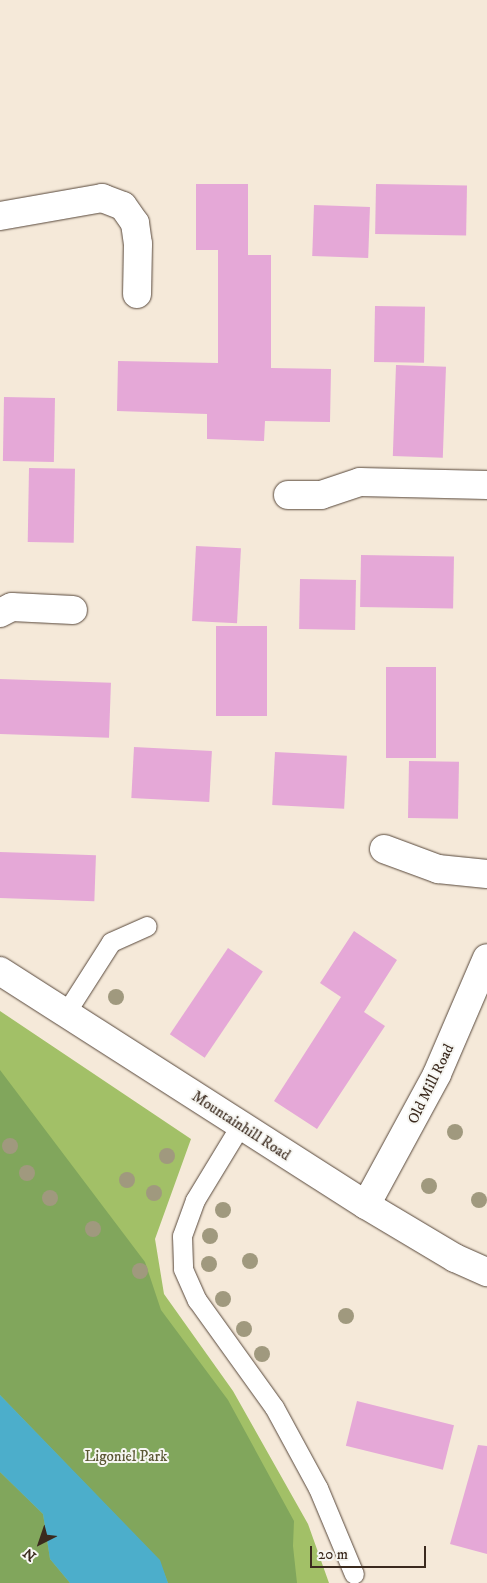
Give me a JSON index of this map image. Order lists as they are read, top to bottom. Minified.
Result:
{"streets":{"street":["Old Mill Road","Mountainhill Road"]},"crossings":[["Old Mill Road","Mountainhill Road"]],"parks":["Ligoniel Park"],"scale_bar":"20 m","north":"bottom left"}
